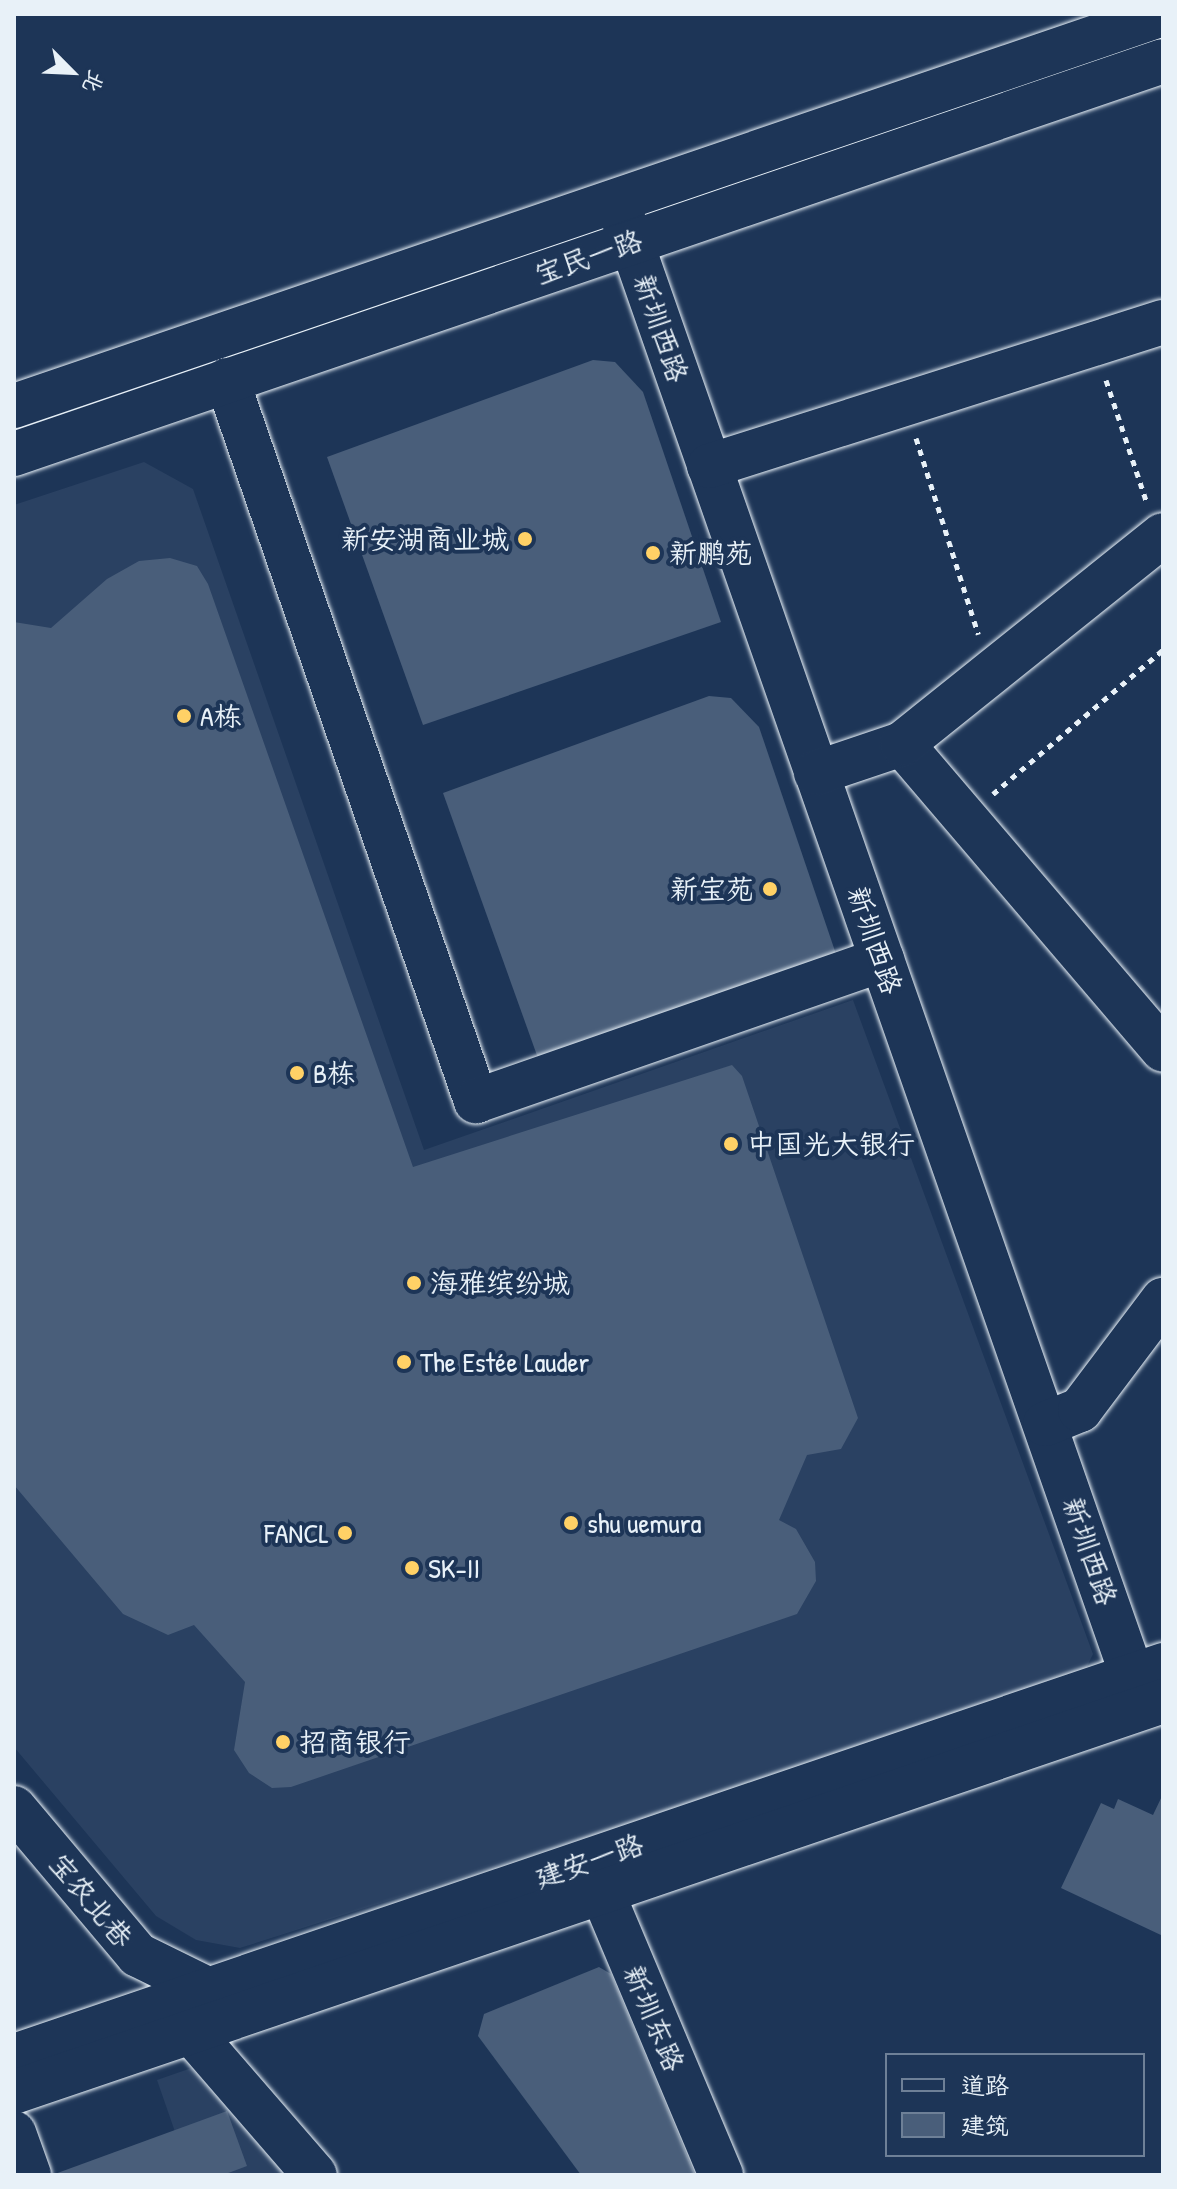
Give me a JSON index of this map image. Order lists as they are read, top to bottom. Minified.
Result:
{"streets":{"main road":["宝民一路","新圳西路","建安一路","宝农北巷","新圳东路"]},"crossings":[["宝民一路","新圳西路"],["新圳西路","建安一路"],["建安一路","宝农北巷"],["建安一路","新圳东路"]],"places":["新安湖商业城","新鹏苑","A栋","新宝苑","B栋","中国光大银行","海雅缤纷城","The Estée Lauder","shu uemura","FANCL","SK-II","招商银行"],"legend":["道路","建筑"],"north":"bottom right"}
